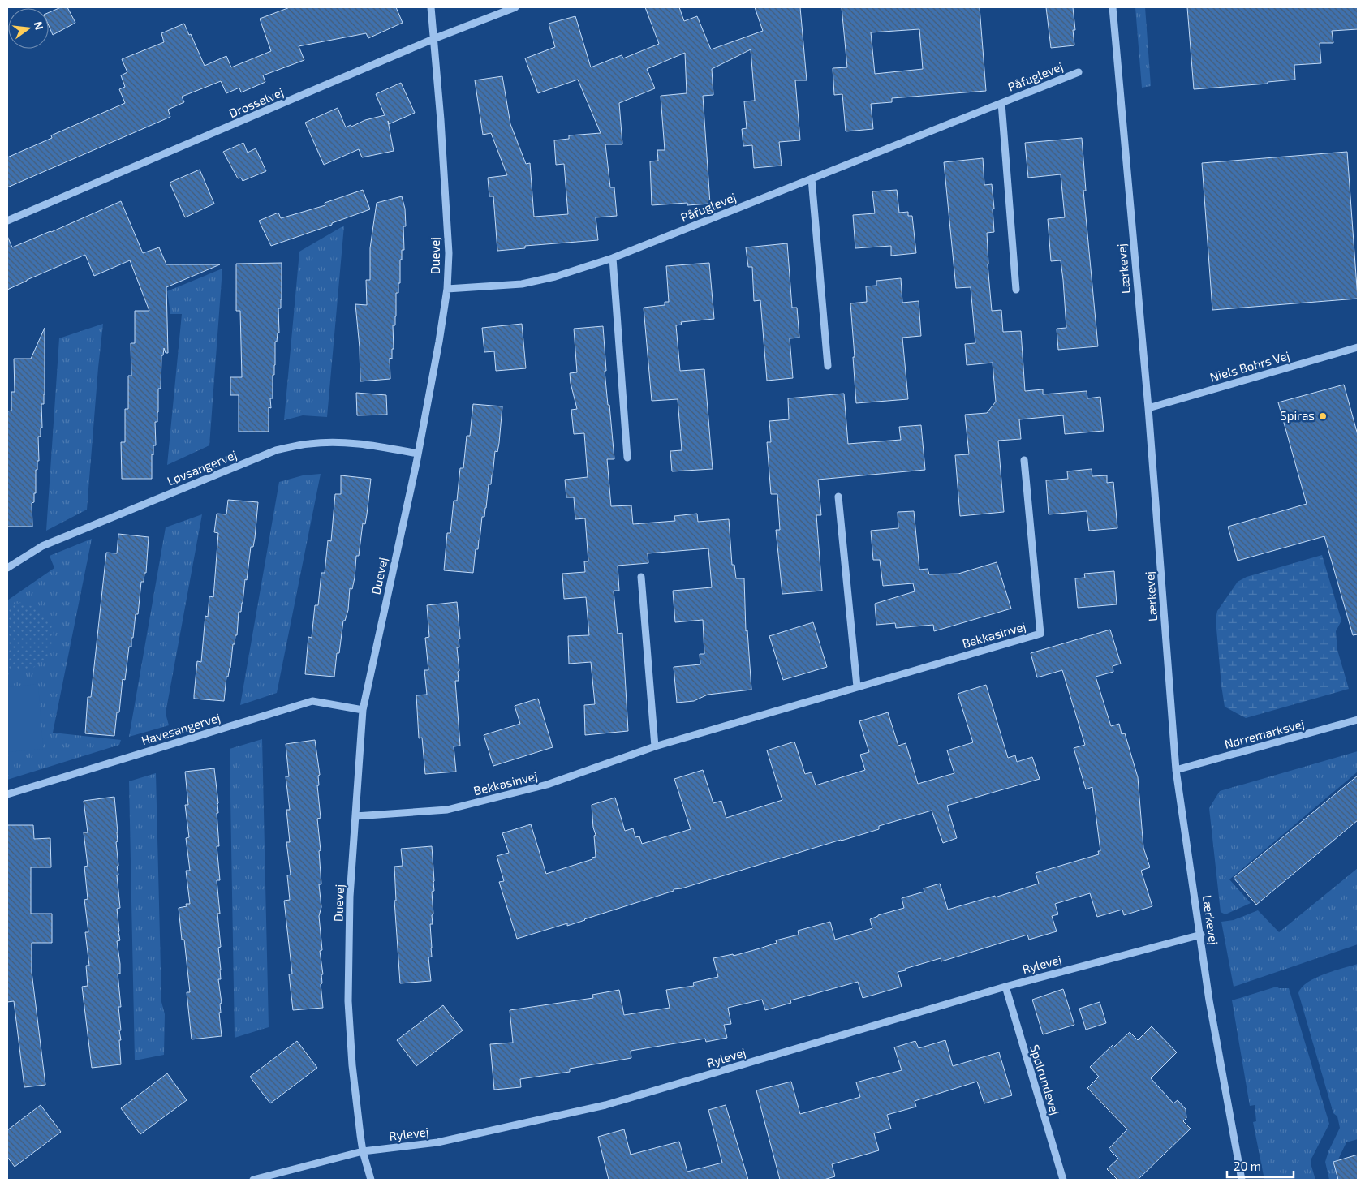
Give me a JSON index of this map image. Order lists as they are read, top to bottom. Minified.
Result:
{"streets":{"street":["Påfuglevej","Drosselvej","Duevej","Lærkevej","Niels Bohrs Vej","Løvsangervej","Bekkasinvej","Havesangervej","Nørremarksvej","Rylevej","Spølrundevej"]},"crossings":[["Påfuglevej","Duevej"],["Drosselvej","Duevej"],["Duevej","Løvsangervej"],["Duevej","Bekkasinvej"],["Duevej","Havesangervej"],["Duevej","Rylevej"],["Lærkevej","Niels Bohrs Vej"],["Lærkevej","Nørremarksvej"],["Lærkevej","Rylevej"],["Rylevej","Spølrundevej"]],"places":["Spiras"],"scale_bar":"20 m","north":"right"}
